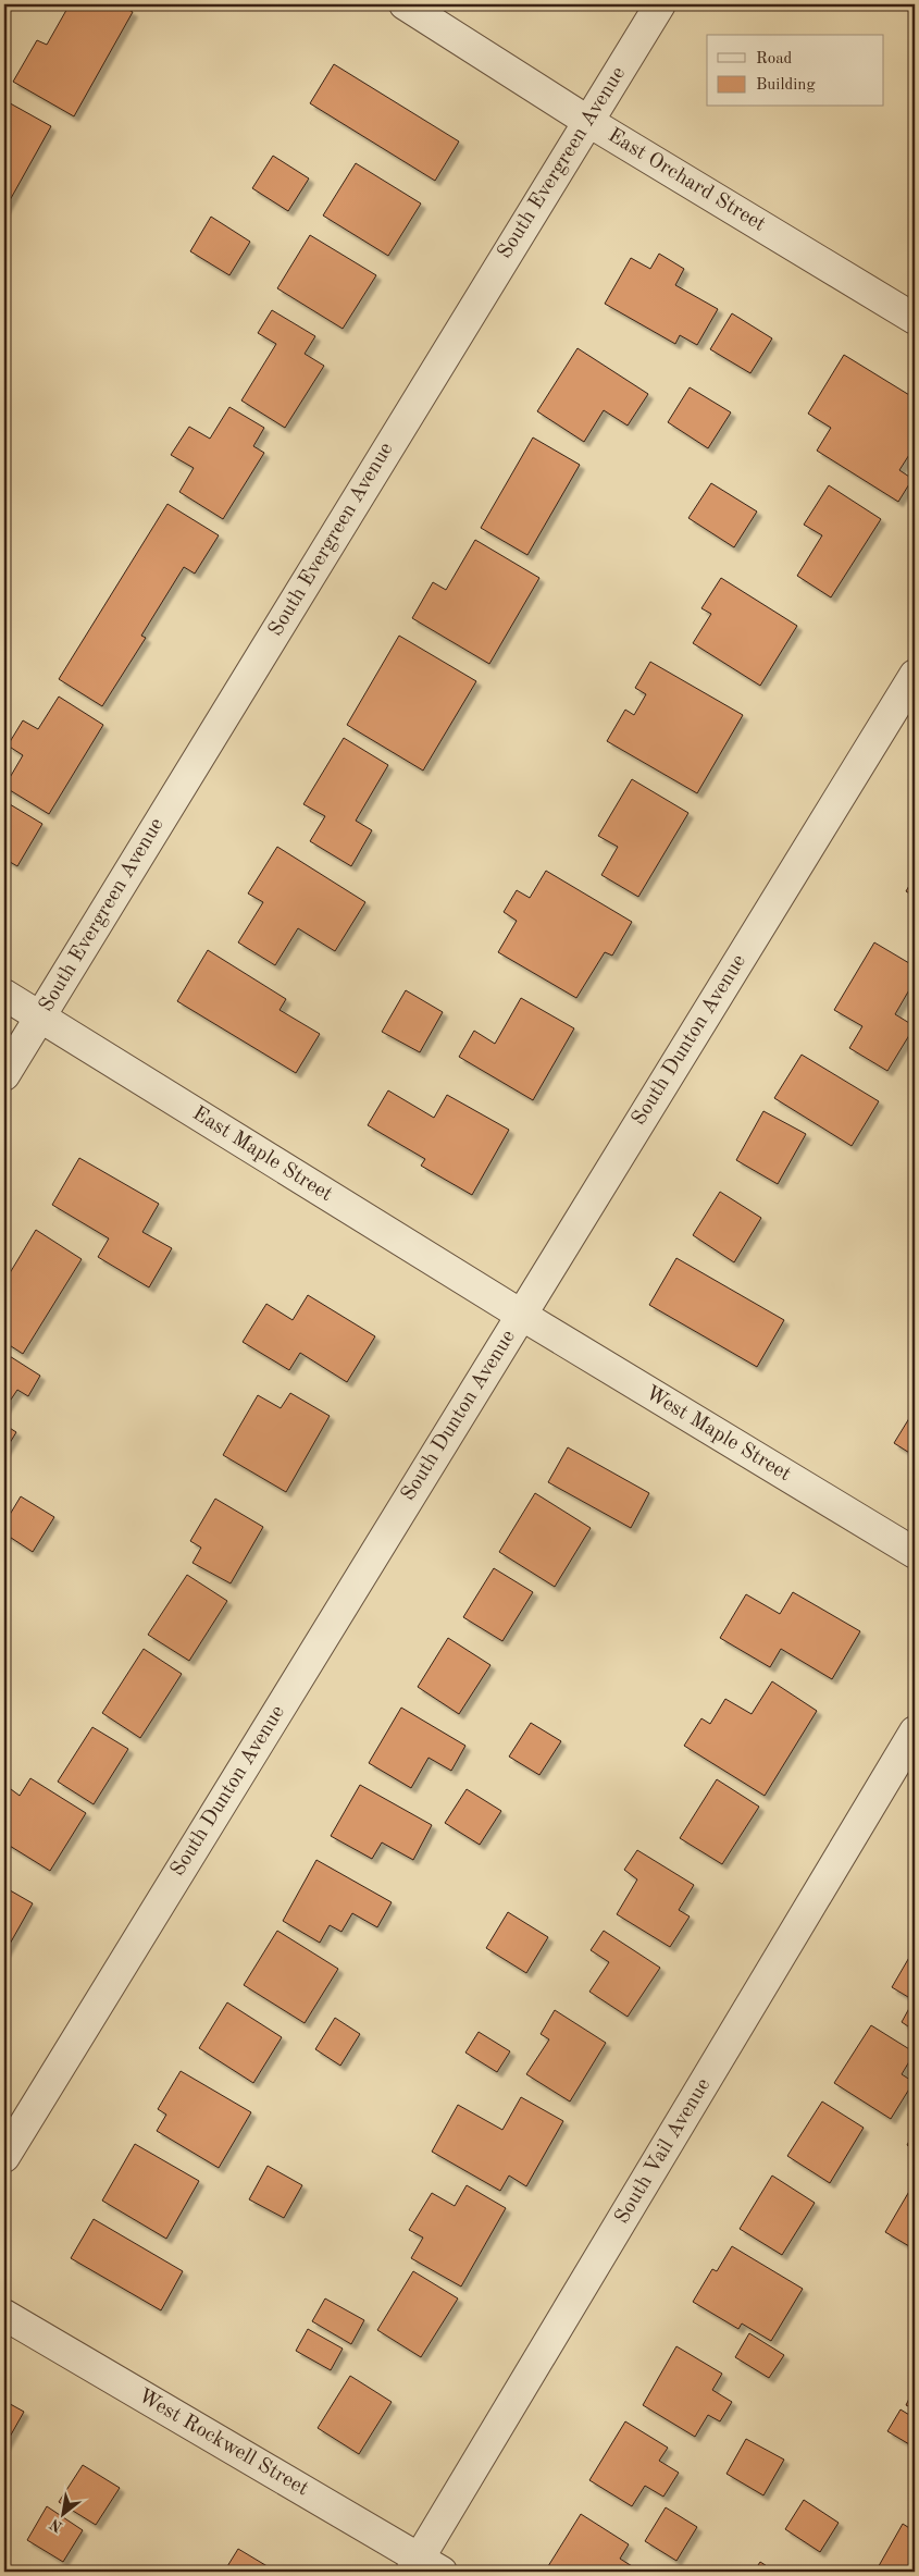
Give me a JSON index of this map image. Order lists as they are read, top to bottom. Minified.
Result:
{"streets":{"street":["South Evergreen Avenue","East Orchard Street","South Dunton Avenue","East Maple Street","West Maple Street","South Vail Avenue","West Rockwell Street"]},"crossings":[["South Evergreen Avenue","East Orchard Street"],["South Evergreen Avenue","East Maple Street"],["South Dunton Avenue","East Maple Street"],["South Dunton Avenue","West Maple Street"],["East Maple Street","West Maple Street"],["South Vail Avenue","West Rockwell Street"]],"legend":["Road","Building"],"north":"bottom left"}
